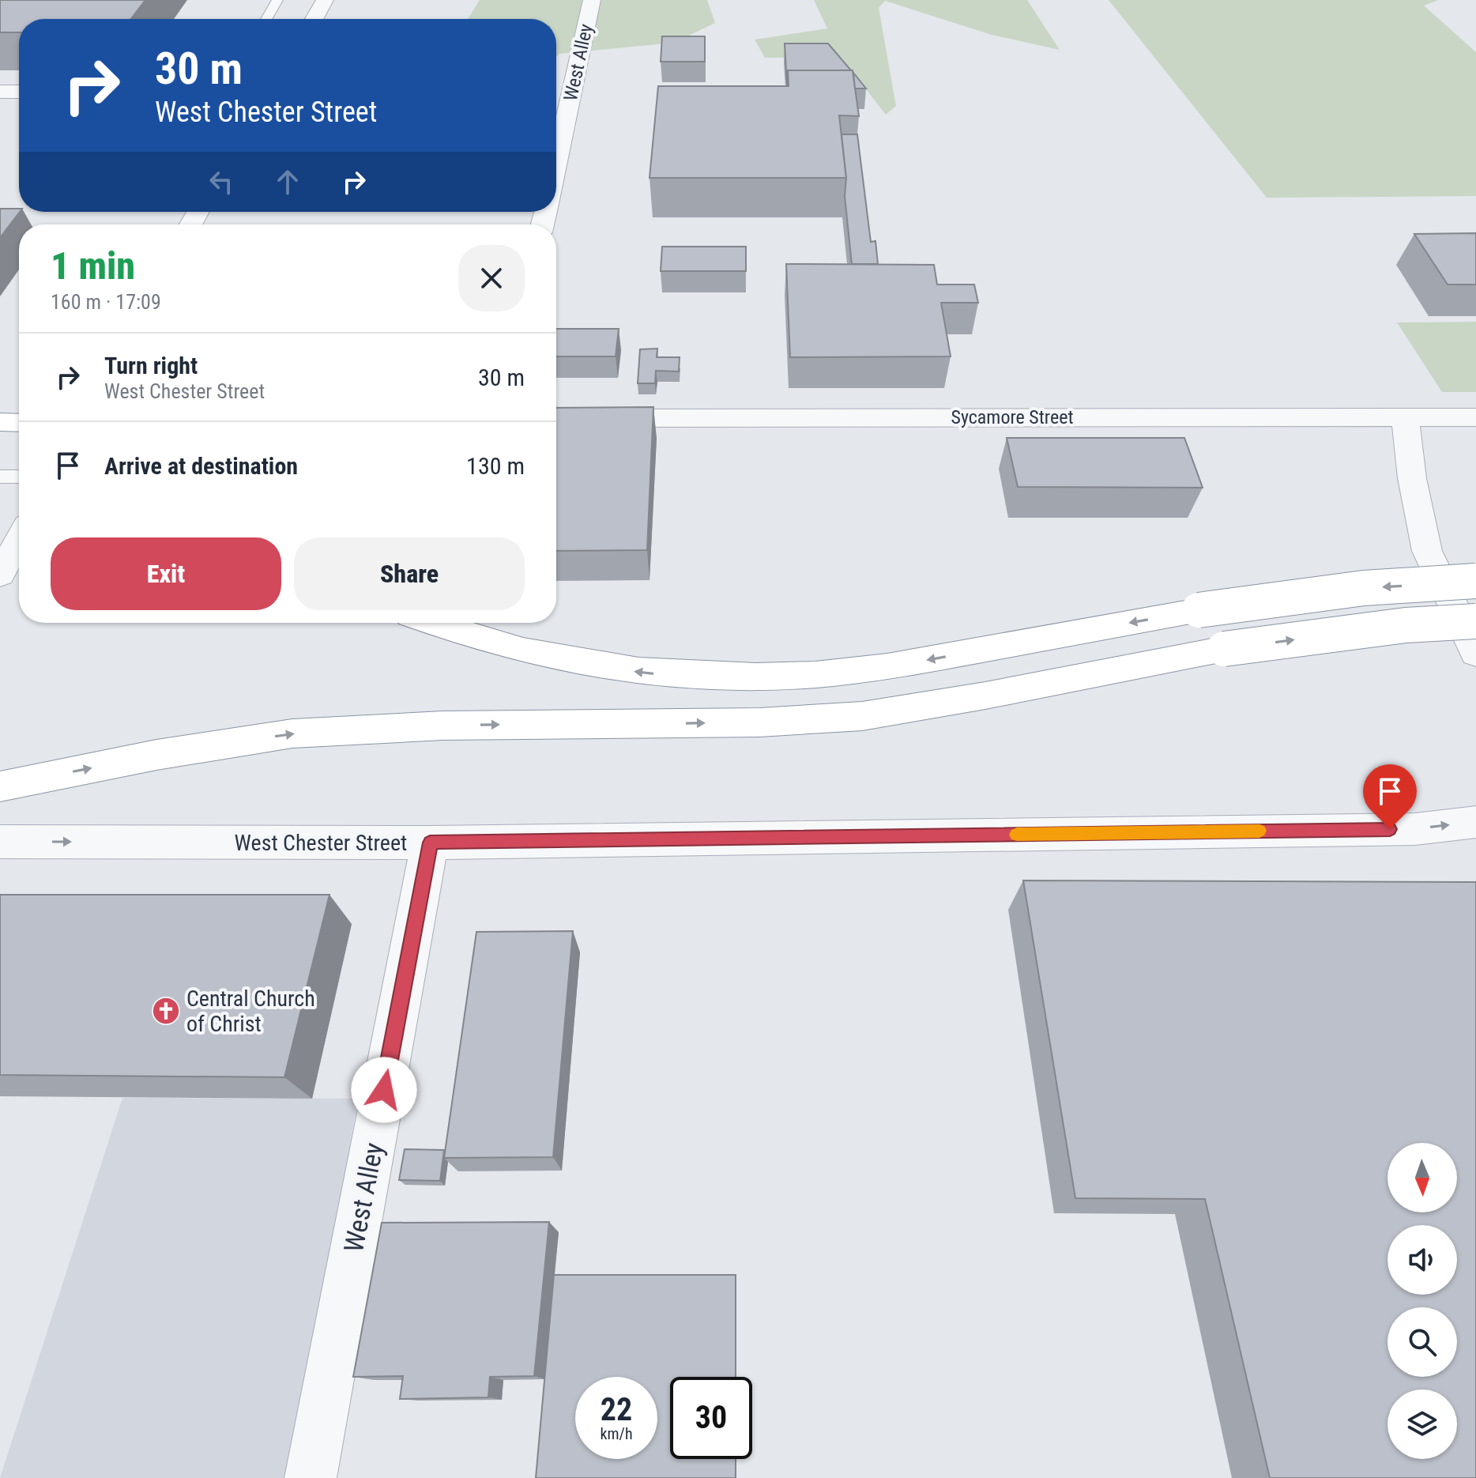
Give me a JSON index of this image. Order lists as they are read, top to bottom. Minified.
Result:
{"streets":{"street":["West Alley","Sycamore Street","West Chester Street"]},"crossings":[["West Alley","West Chester Street"]],"one_way":["West Chester Street"],"places":{"church":["Central Church of Christ"]},"north":"bottom","page":{"turn":["30 m","West Chester Street"],"heading":["1 min","160 m · 17:09"],"list":[{"name":"Turn right","note":"West Chester Street","value":"30 m"},{"name":"Arrive at destination","value":"130 m"}],"buttons":["Exit","Share"],"speed":"22 km/h","limit":"30"}}
